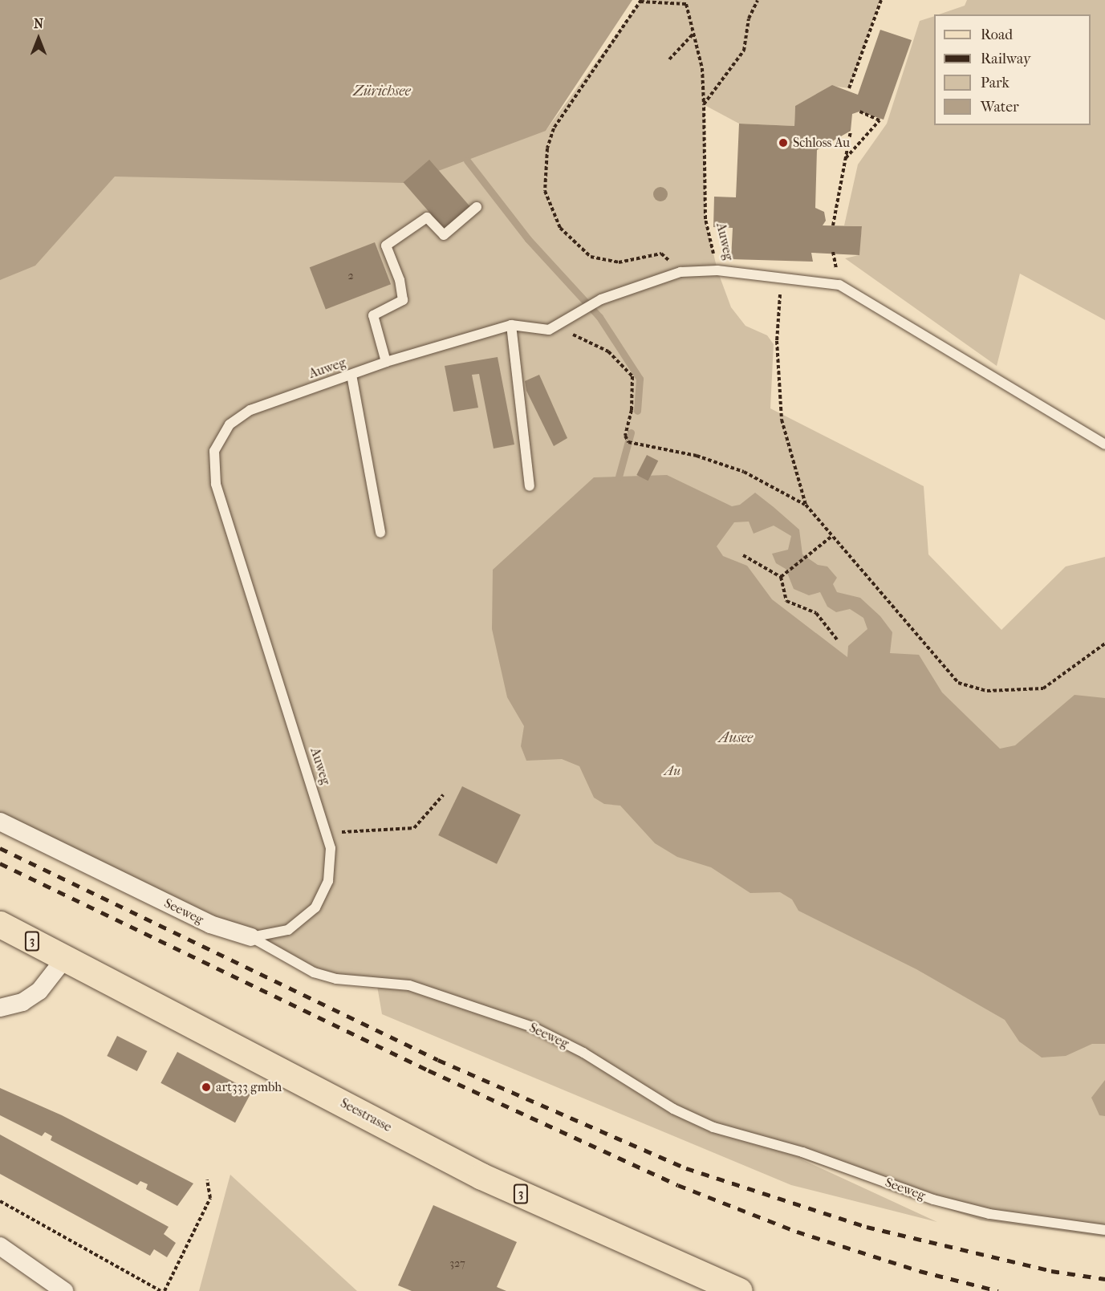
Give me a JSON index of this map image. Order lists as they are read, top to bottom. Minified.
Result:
{"streets":{"main road":["3","Seestrasse"],"street":["Seeweg"],"lane":["Auweg"]},"crossings":[["Auweg","Seeweg"]],"water":["Zürichsee","Ausee"],"parks":["Au"],"places":["Schloss Au","art333 gmbh"],"house_numbers":["2","327"],"legend":["Road","Railway","Park","Water"],"north":"top"}
